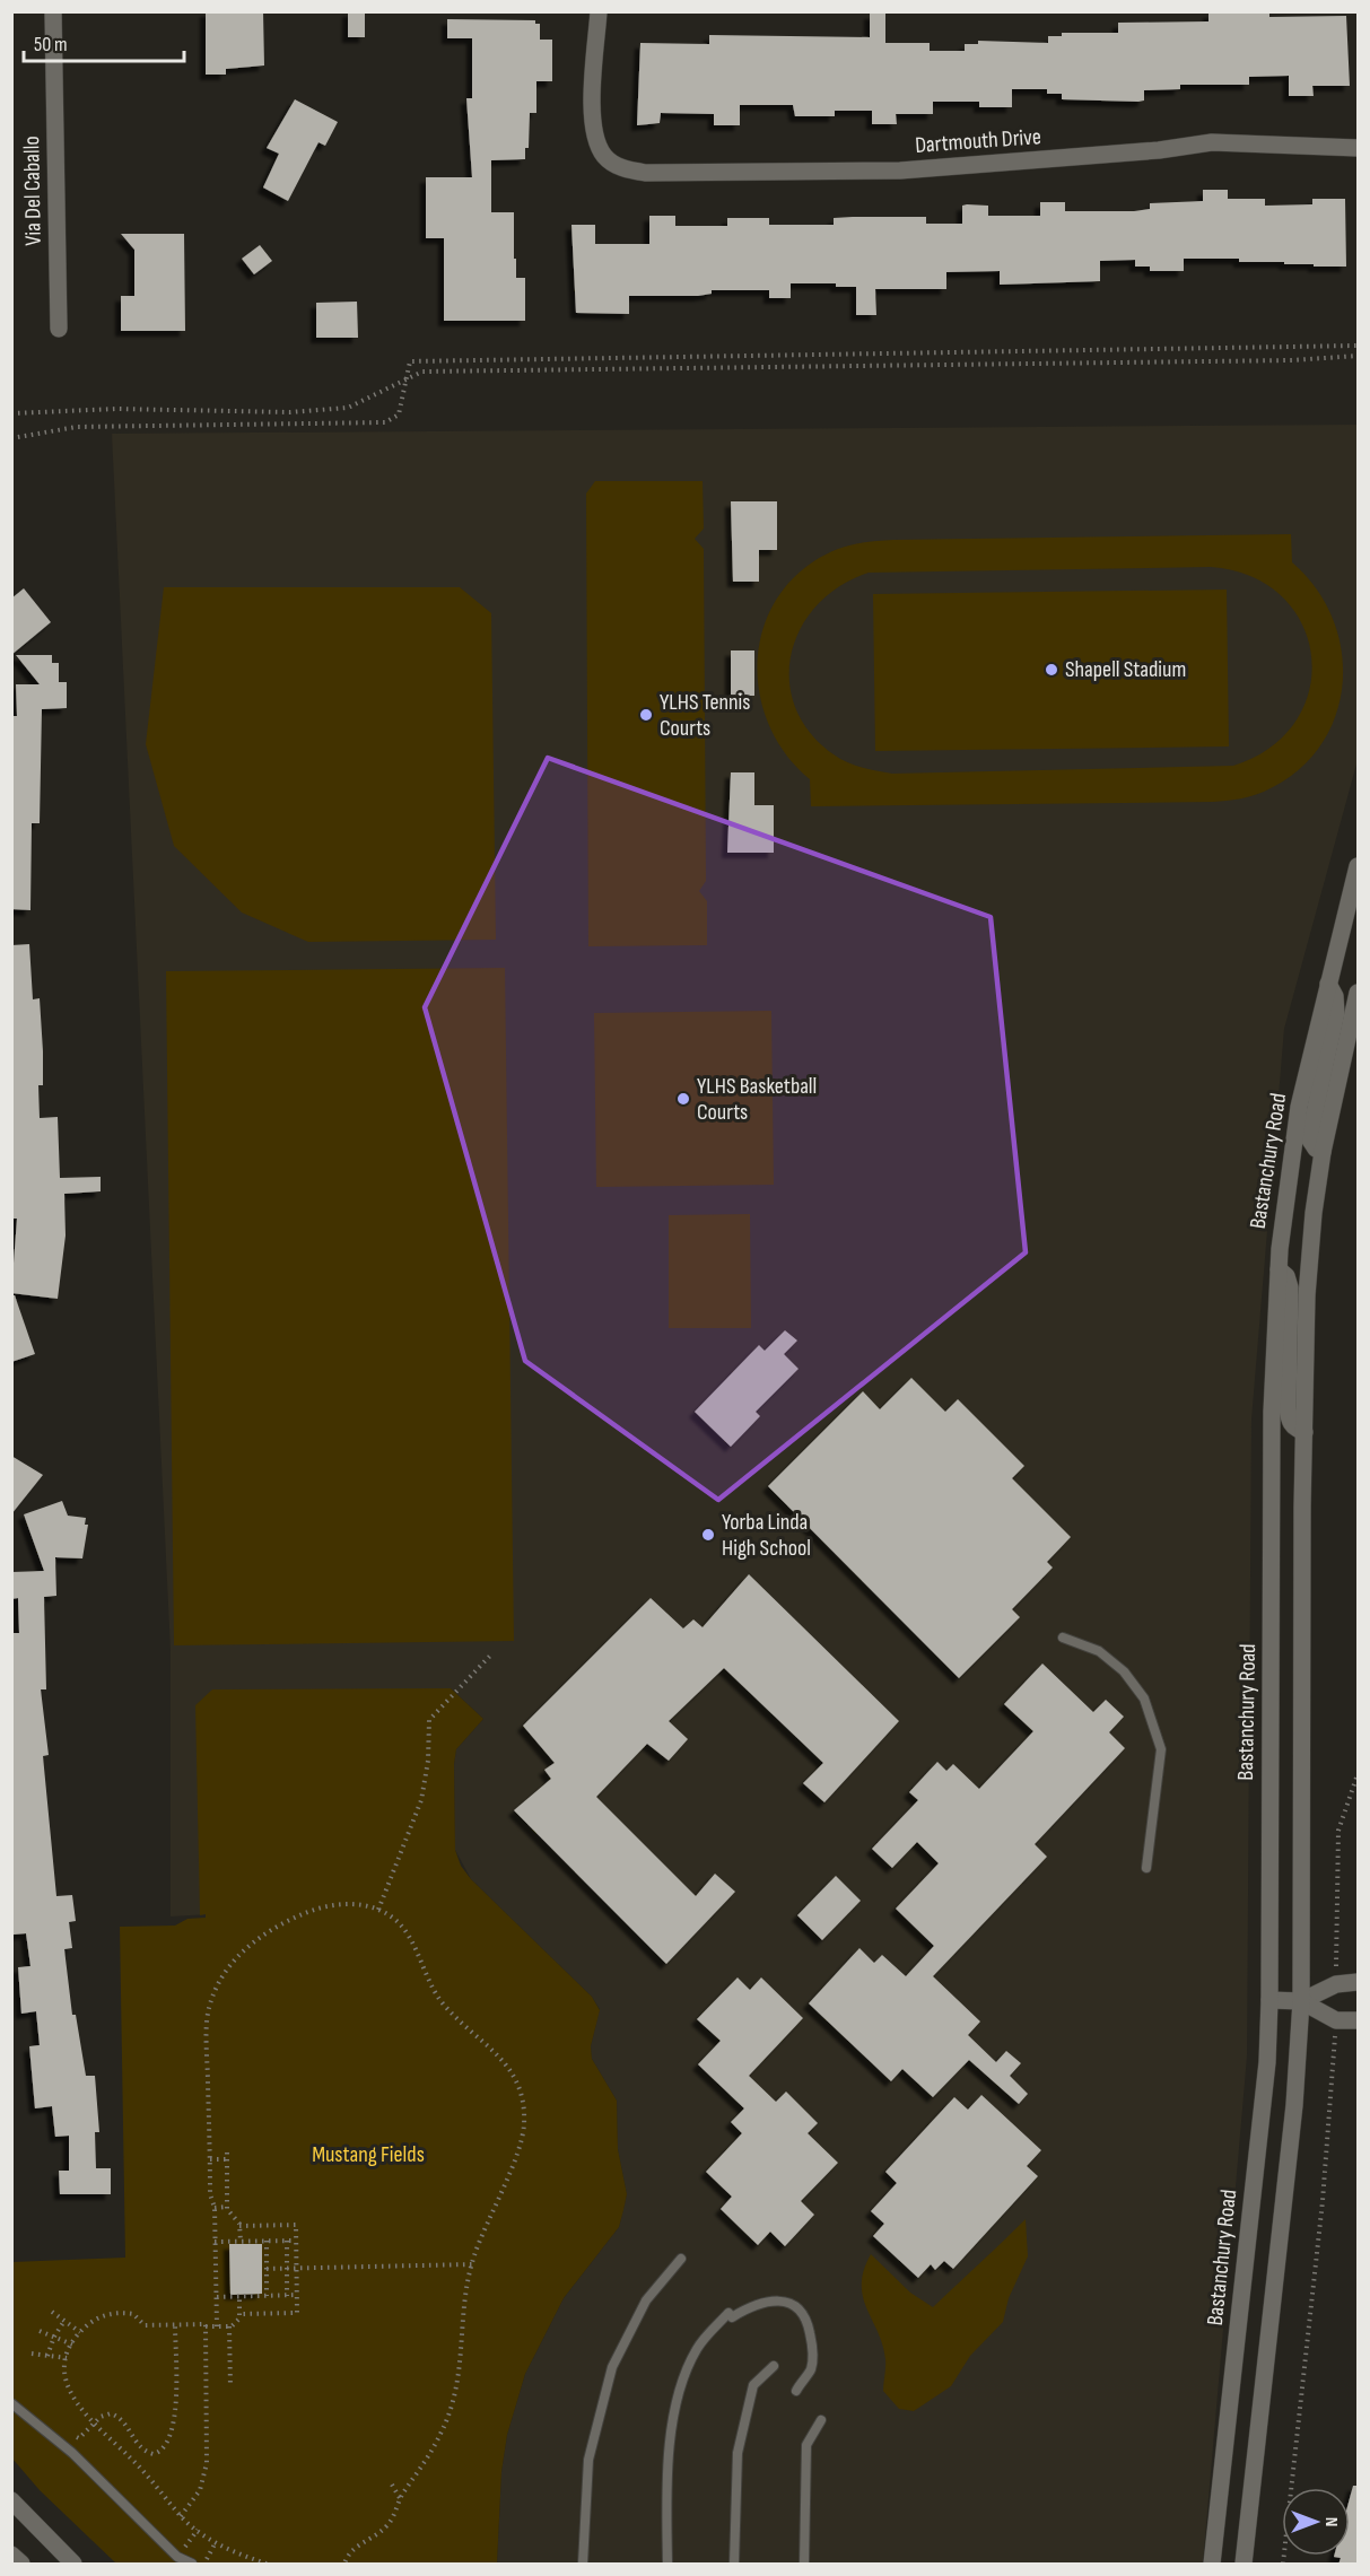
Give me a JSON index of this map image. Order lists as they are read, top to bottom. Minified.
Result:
{"streets":{"main road":["Dartmouth Drive","Via Del Caballo","Bastanchury Road"]},"parks":["Mustang Fields"],"places":["Shapell Stadium","YLHS Tennis Courts","YLHS Basketball Courts","Yorba Linda High School"],"scale_bar":"50 m","north":"right"}
